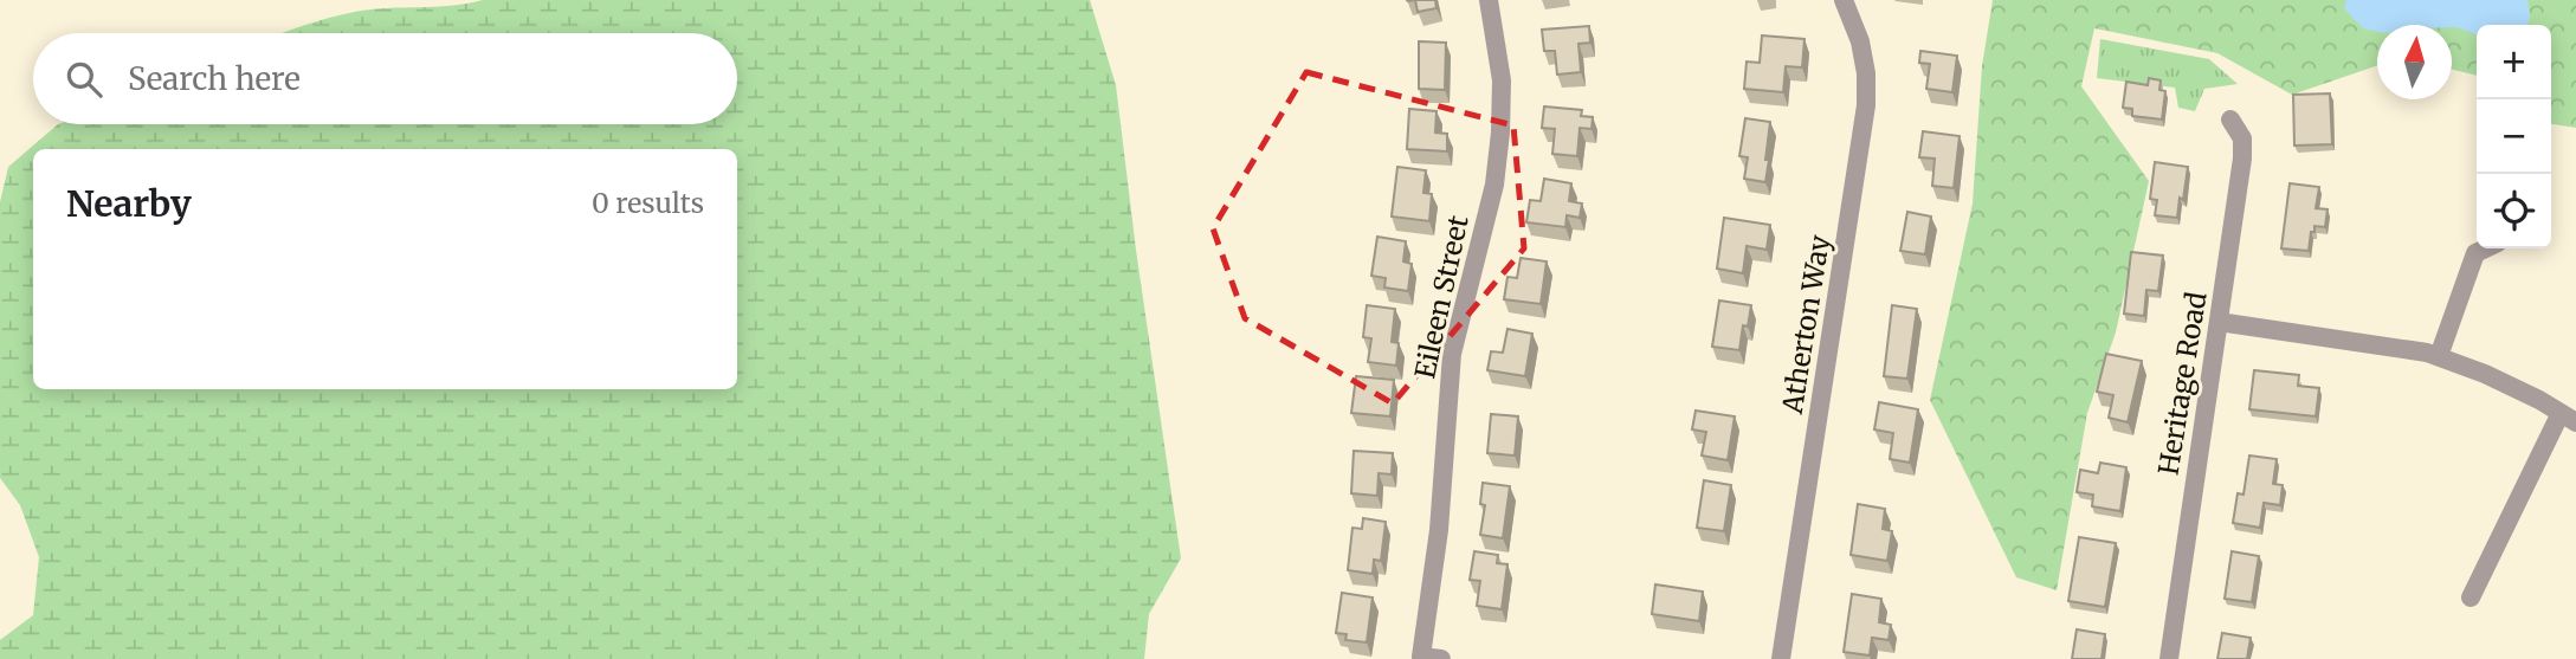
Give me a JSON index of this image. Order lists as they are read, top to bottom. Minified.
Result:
{"streets":{"street":["Eileen Street","Atherton Way","Heritage Road"]},"north":"top","page":{"map_buttons":["+","−"],"search":"Search here","heading":["Nearby","0 results"]}}
